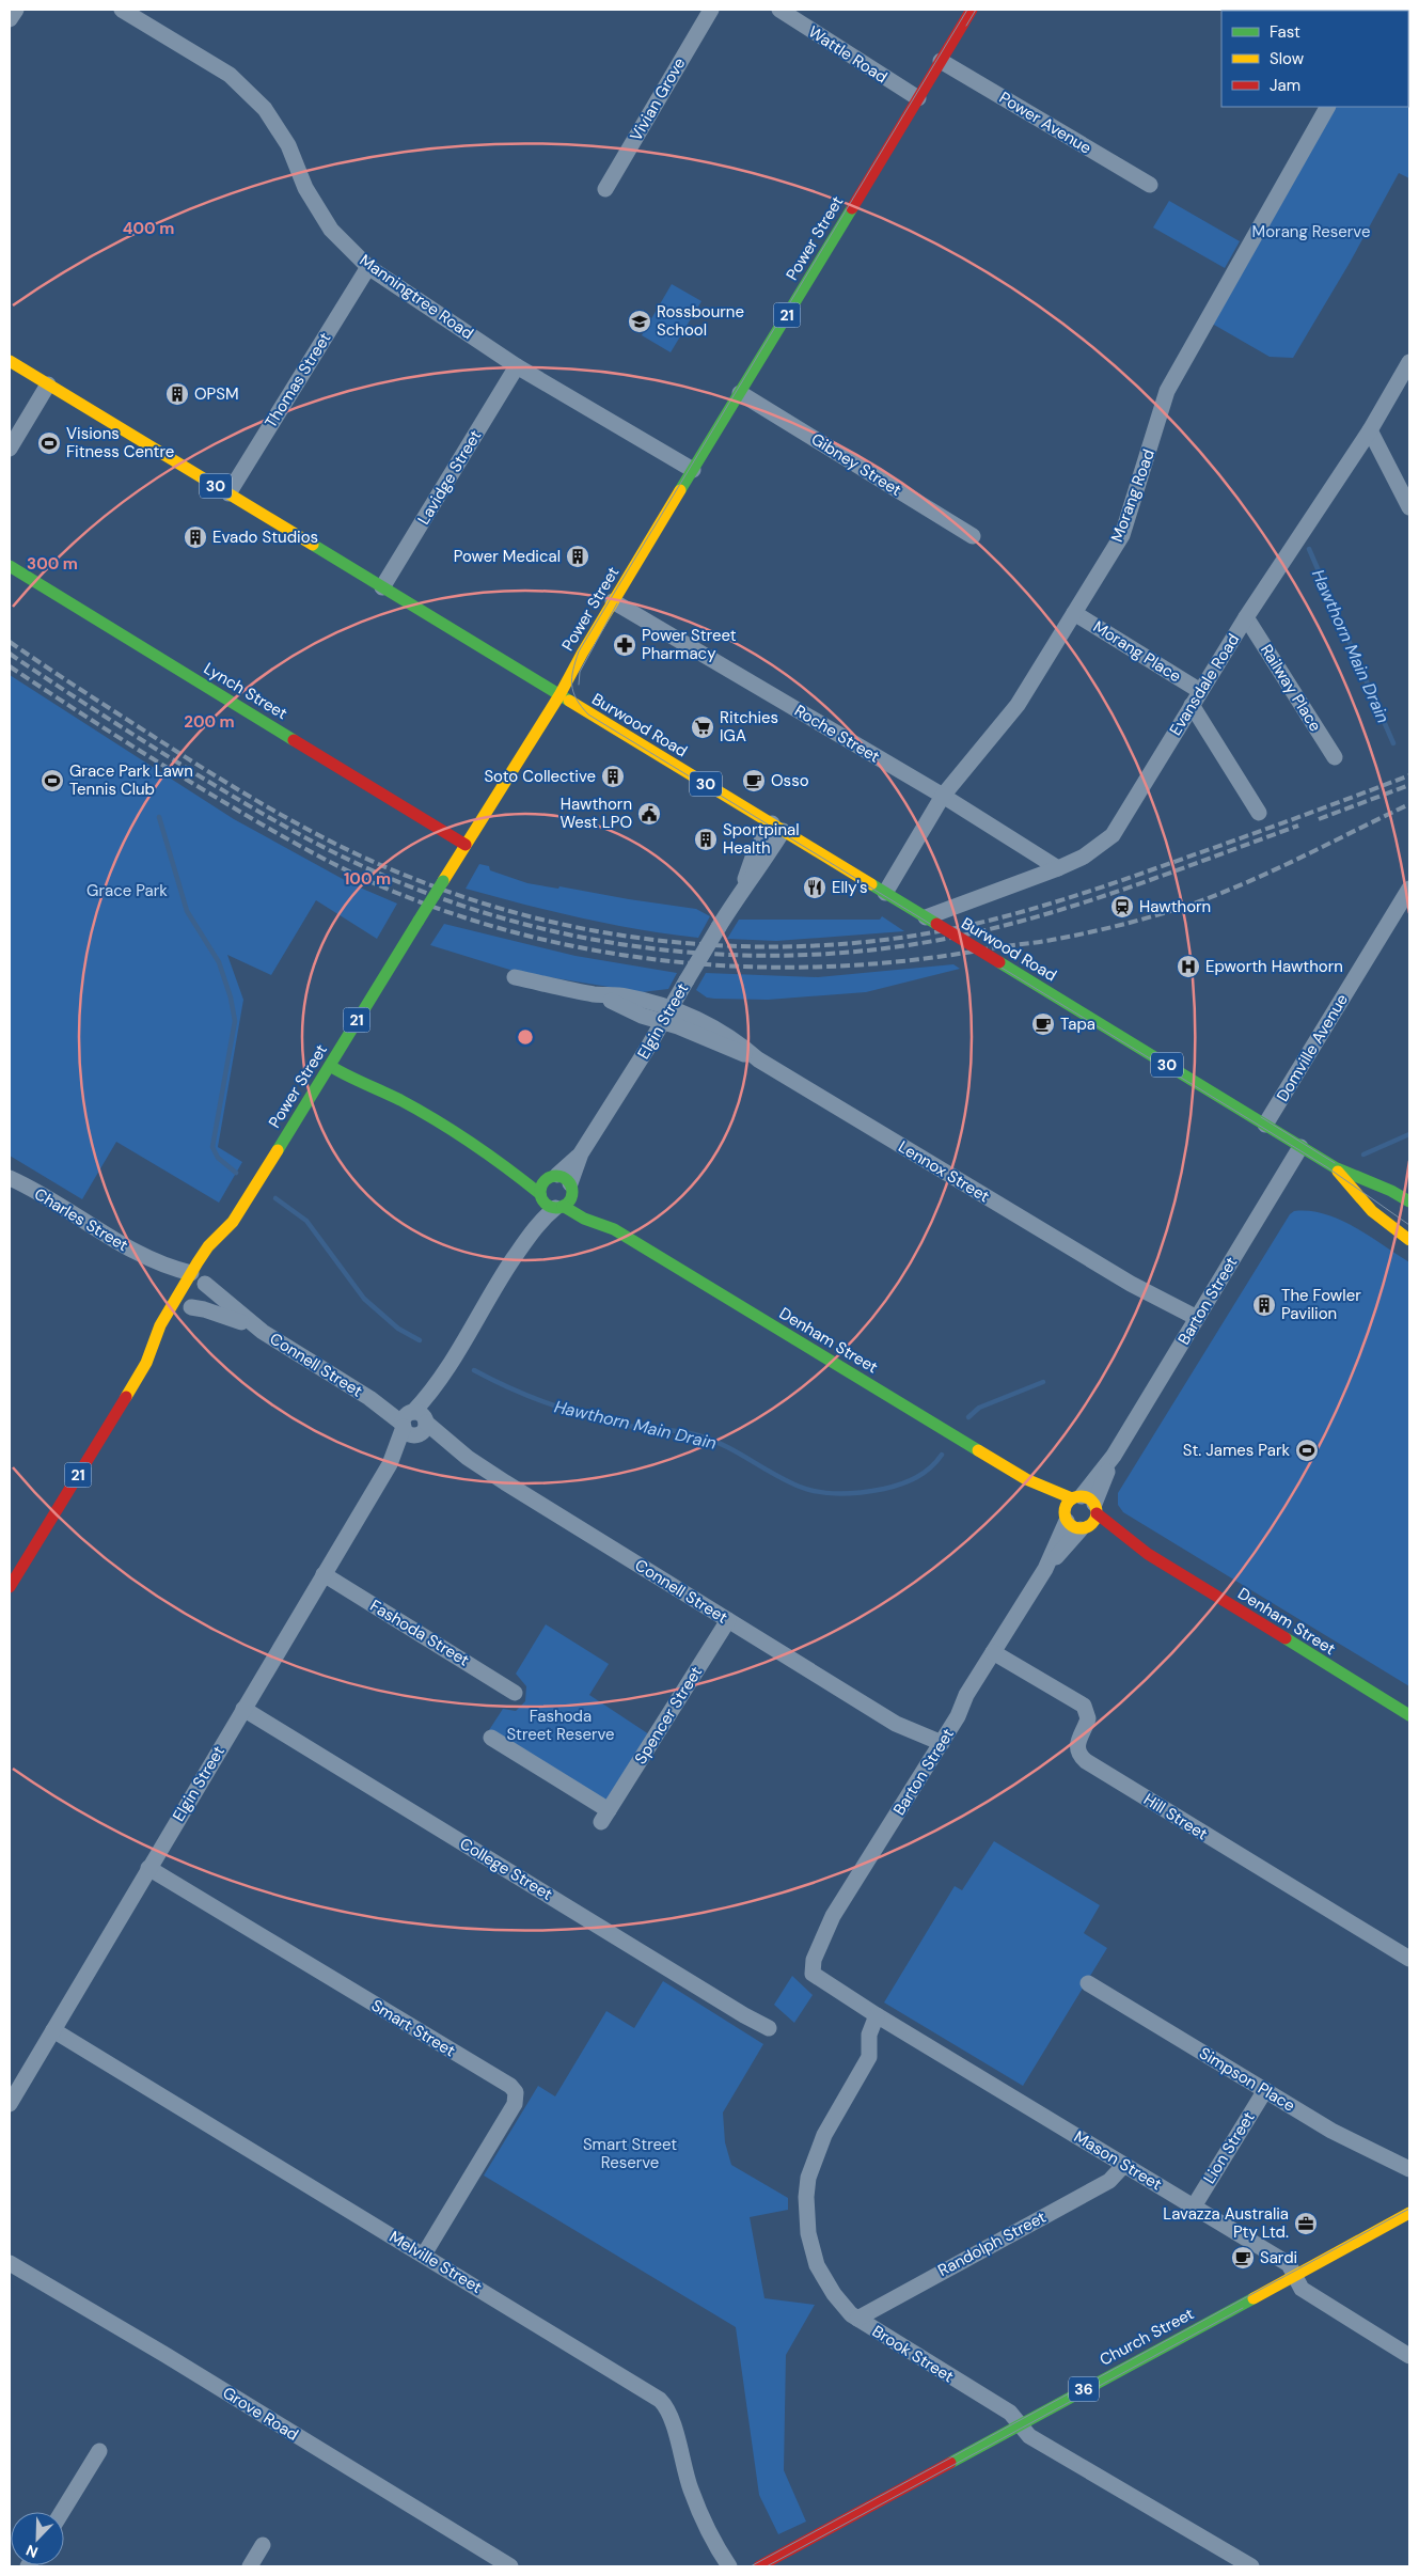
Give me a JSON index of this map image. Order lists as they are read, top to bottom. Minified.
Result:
{"streets":{"main road":["Power Street","21","30","Lynch Street","Burwood Road","Denham Street","Church Street","36"],"street":["Wattle Road","Vivian Grove","Power Avenue","Manningtree Road","Thomas Street","Gibney Street","Lavidge Street","Morang Road","Morang Place","Evansdale Road","Railway Place","Roche Street","Elgin Street","Domville Avenue","Lennox Street","Charles Street","Barton Street","Connell Street","Fashoda Street","Spencer Street","Hill Street","College Street","Smart Street","Simpson Place","Lion Street","Mason Street","Randolph Street","Melville Street","Brook Street","Grove Road"]},"crossings":[["Wattle Road","Power Street"],["Power Avenue","Power Street"],["Power Street","Manningtree Road"],["Power Street","Gibney Street"],["Power Street","Lynch Street"],["Power Street","Burwood Road"],["Power Street","Roche Street"],["Power Street","Charles Street"],["Power Street","Denham Street"],["Manningtree Road","Thomas Street"],["Manningtree Road","Lavidge Street"],["Thomas Street","Burwood Road"],["Lavidge Street","Burwood Road"],["Morang Road","Morang Place"],["Morang Road","Burwood Road"],["Morang Road","Roche Street"],["Morang Place","Evansdale Road"],["Evansdale Road","Railway Place"],["Evansdale Road","Burwood Road"],["Evansdale Road","Roche Street"],["Burwood Road","Elgin Street"],["Burwood Road","Domville Avenue"],["Burwood Road","Barton Street"],["Elgin Street","Lennox Street"],["Elgin Street","Denham Street"],["Elgin Street","Connell Street"],["Elgin Street","Fashoda Street"],["Elgin Street","College Street"],["Elgin Street","Smart Street"],["Elgin Street","Melville Street"],["Lennox Street","Barton Street"],["Barton Street","Denham Street"],["Barton Street","Connell Street"],["Barton Street","Hill Street"],["Barton Street","Mason Street"],["Connell Street","Spencer Street"],["Smart Street","Melville Street"],["Simpson Place","Lion Street"],["Lion Street","Mason Street"],["Mason Street","Randolph Street"],["Mason Street","Church Street"],["Mason Street","Brook Street"],["Randolph Street","Brook Street"],["Church Street","Brook Street"]],"water":["Hawthorn Main Drain"],"parks":["Morang Reserve","Grace Park","Fashoda Street Reserve","Smart Street Reserve"],"places":{"school or university":["Rossbourne School"],"building":["OPSM","Evado Studios","Power Medical","Soto Collective","Sportpinal Health","The Fowler Pavilion"],"sports":["Visions Fitness Centre","Grace Park Lawn Tennis Club","St. James Park"],"pharmacy":["Power Street Pharmacy"],"supermarket":["Ritchies IGA"],"cafe":["Osso","Tapa","Sardi"],"public building":["Hawthorn West LPO"],"restaurant":["Elly's"],"station":["Hawthorn"],"hospital":["Epworth Hawthorn"],"office":["Lavazza Australia Pty Ltd."]},"legend":["Fast","Slow","Jam"],"north":"bottom left","rings":["400 m","300 m","200 m","100 m"]}
